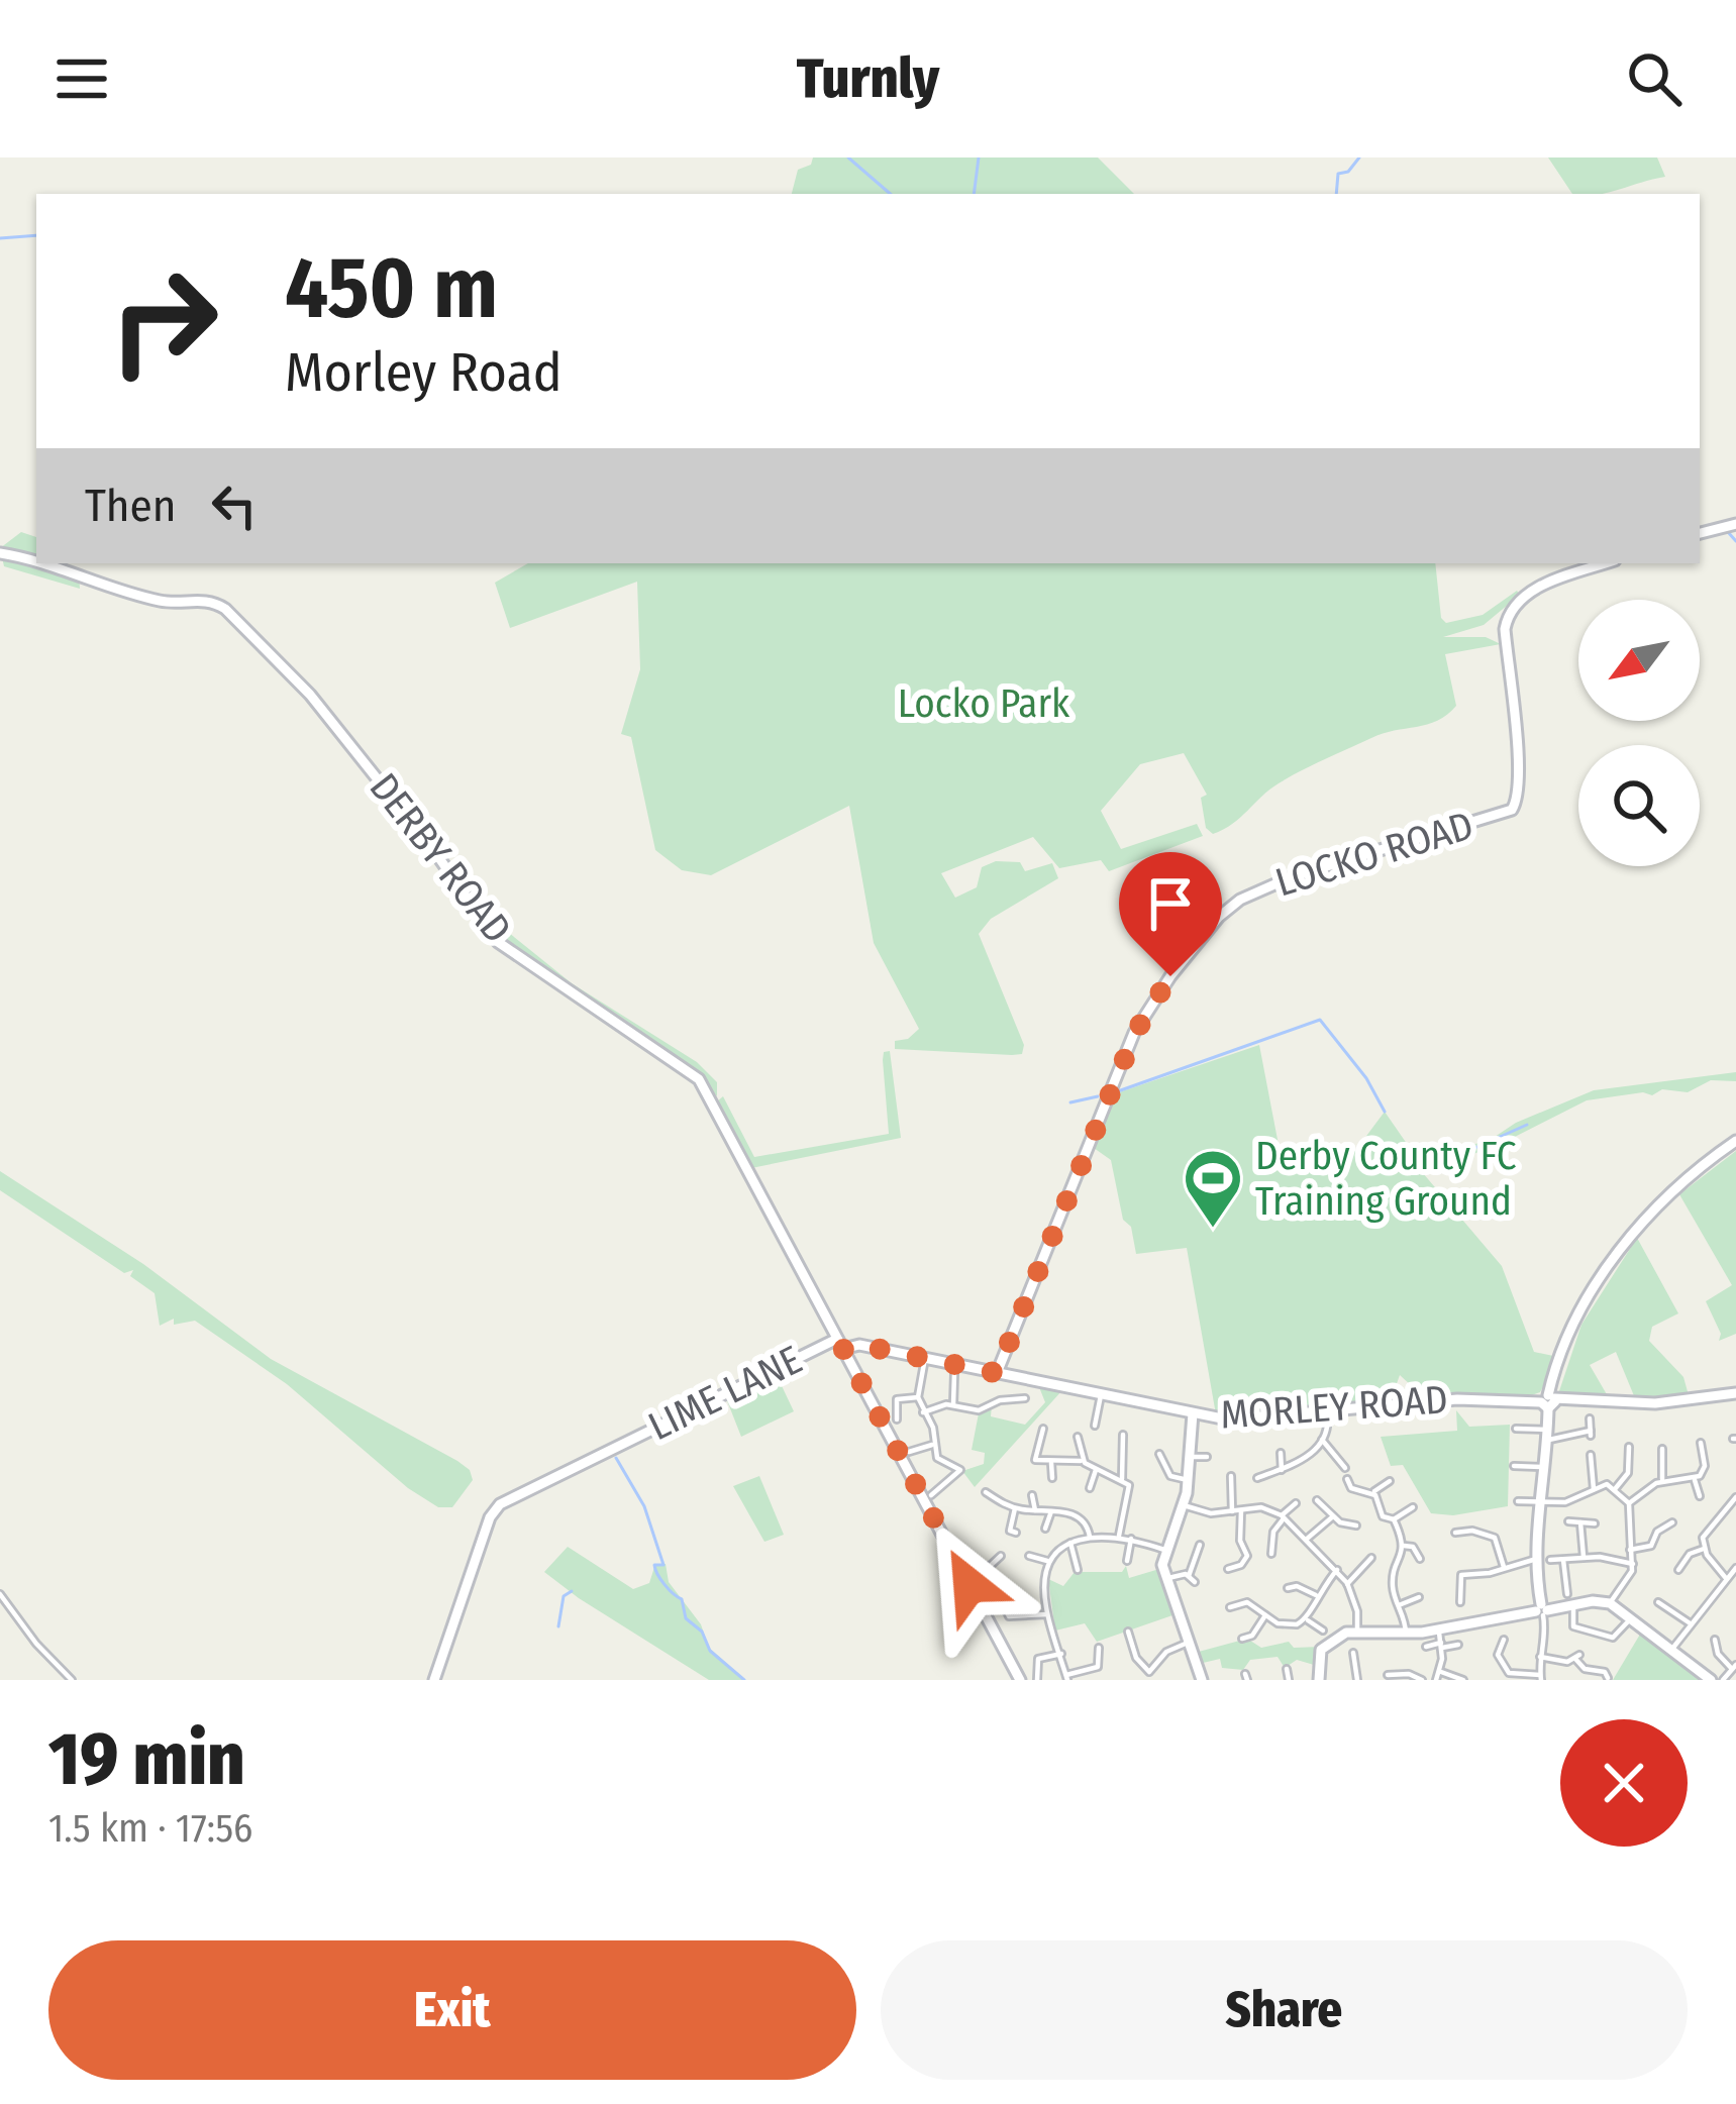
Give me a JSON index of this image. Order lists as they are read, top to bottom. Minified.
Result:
{"streets":{"street":["LOCKO ROAD","DERBY ROAD","LIME LANE","MORLEY ROAD"]},"crossings":[["LOCKO ROAD","MORLEY ROAD"],["DERBY ROAD","LIME LANE"],["DERBY ROAD","MORLEY ROAD"],["LIME LANE","MORLEY ROAD"]],"parks":["Locko Park"],"places":{"sports":["Derby County FC Training Ground"]},"north":"bottom left","page":{"header":"Turnly","turn":["450 m","Morley Road"],"then":"Then","heading":["19 min","1.5 km · 17:56"],"buttons":["Exit","Share"]}}
